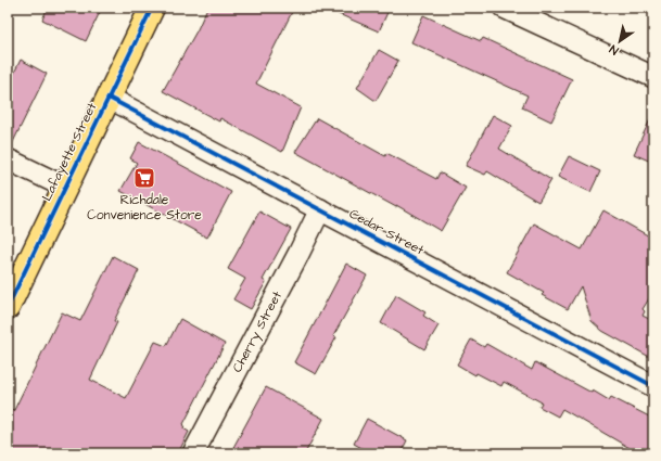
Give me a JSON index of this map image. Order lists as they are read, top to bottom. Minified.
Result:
{"streets":{"highway":["Lafayette Street"],"street":["Cedar Street","Cherry Street"]},"crossings":[["Lafayette Street","Cedar Street"],["Cedar Street","Cherry Street"]],"places":{"supermarket":["Richdale Convenience Store"]},"north":"bottom left"}
